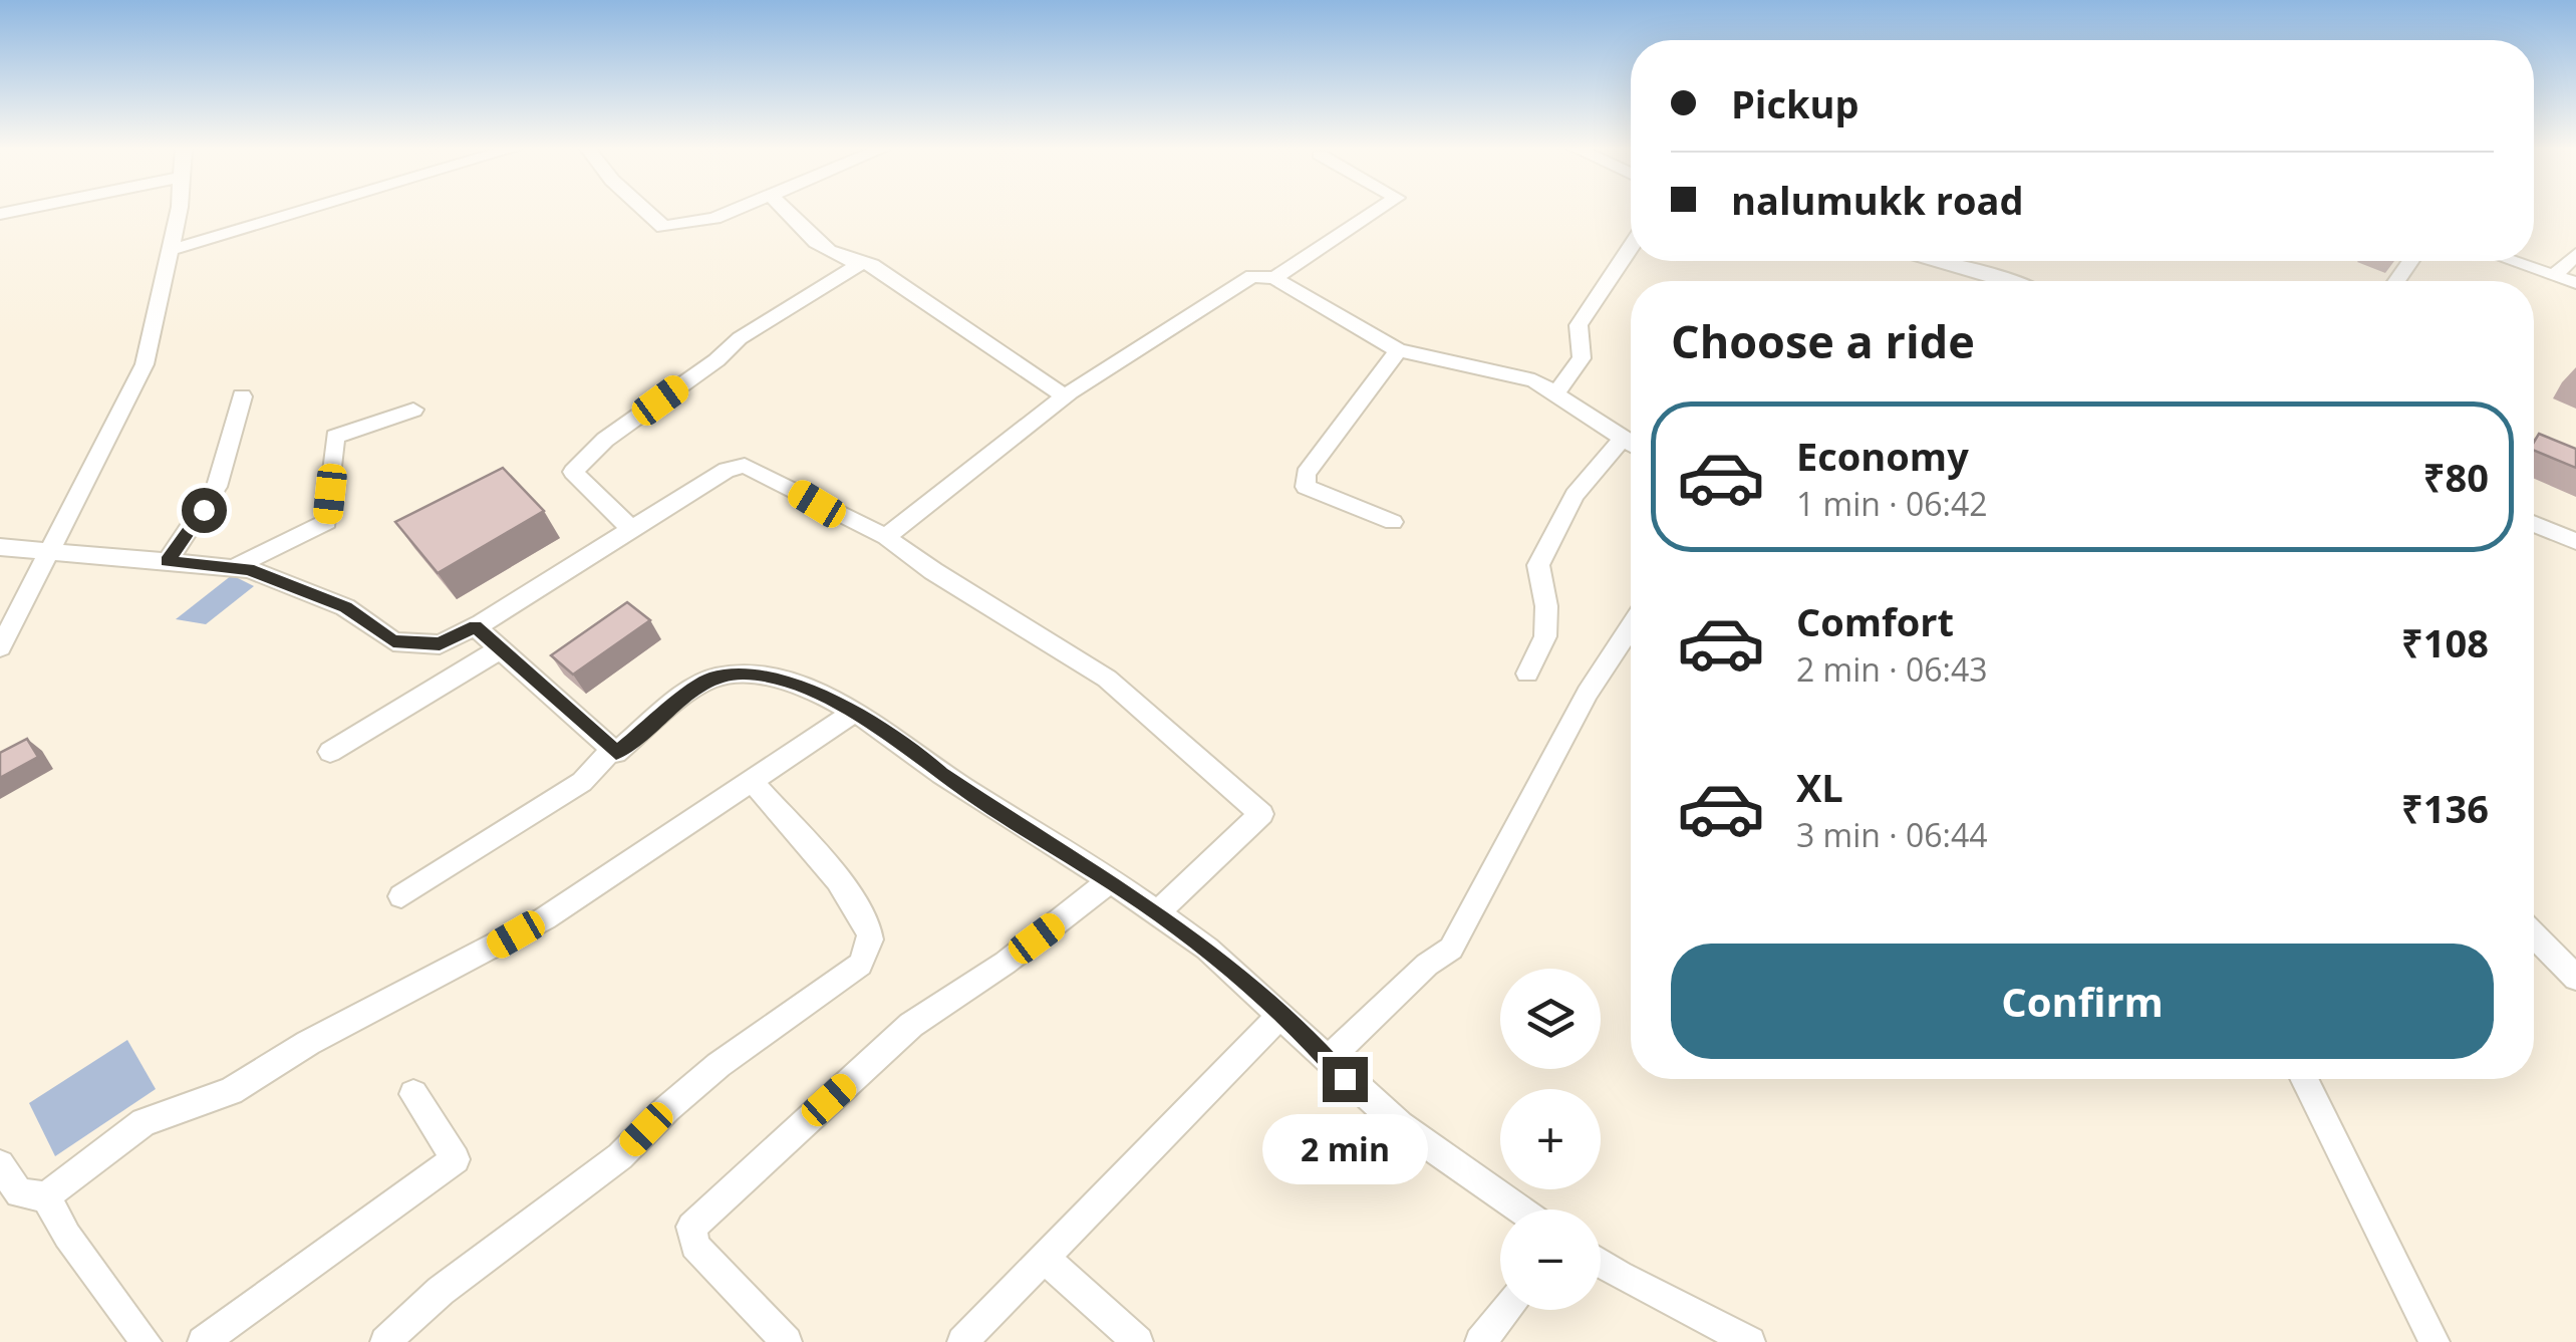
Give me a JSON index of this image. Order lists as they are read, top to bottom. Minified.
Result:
{"page":{"banner":["Pickup","nalumukk road"],"heading":"Choose a ride","list":[{"name":"Economy","note":"1 min · 06:42","value":"₹80"},{"name":"Comfort","note":"2 min · 06:43","value":"₹108"},{"name":"XL","note":"3 min · 06:44","value":"₹136"}],"buttons":"Confirm","map_buttons":["+","−"],"bubble":"2 min"}}
